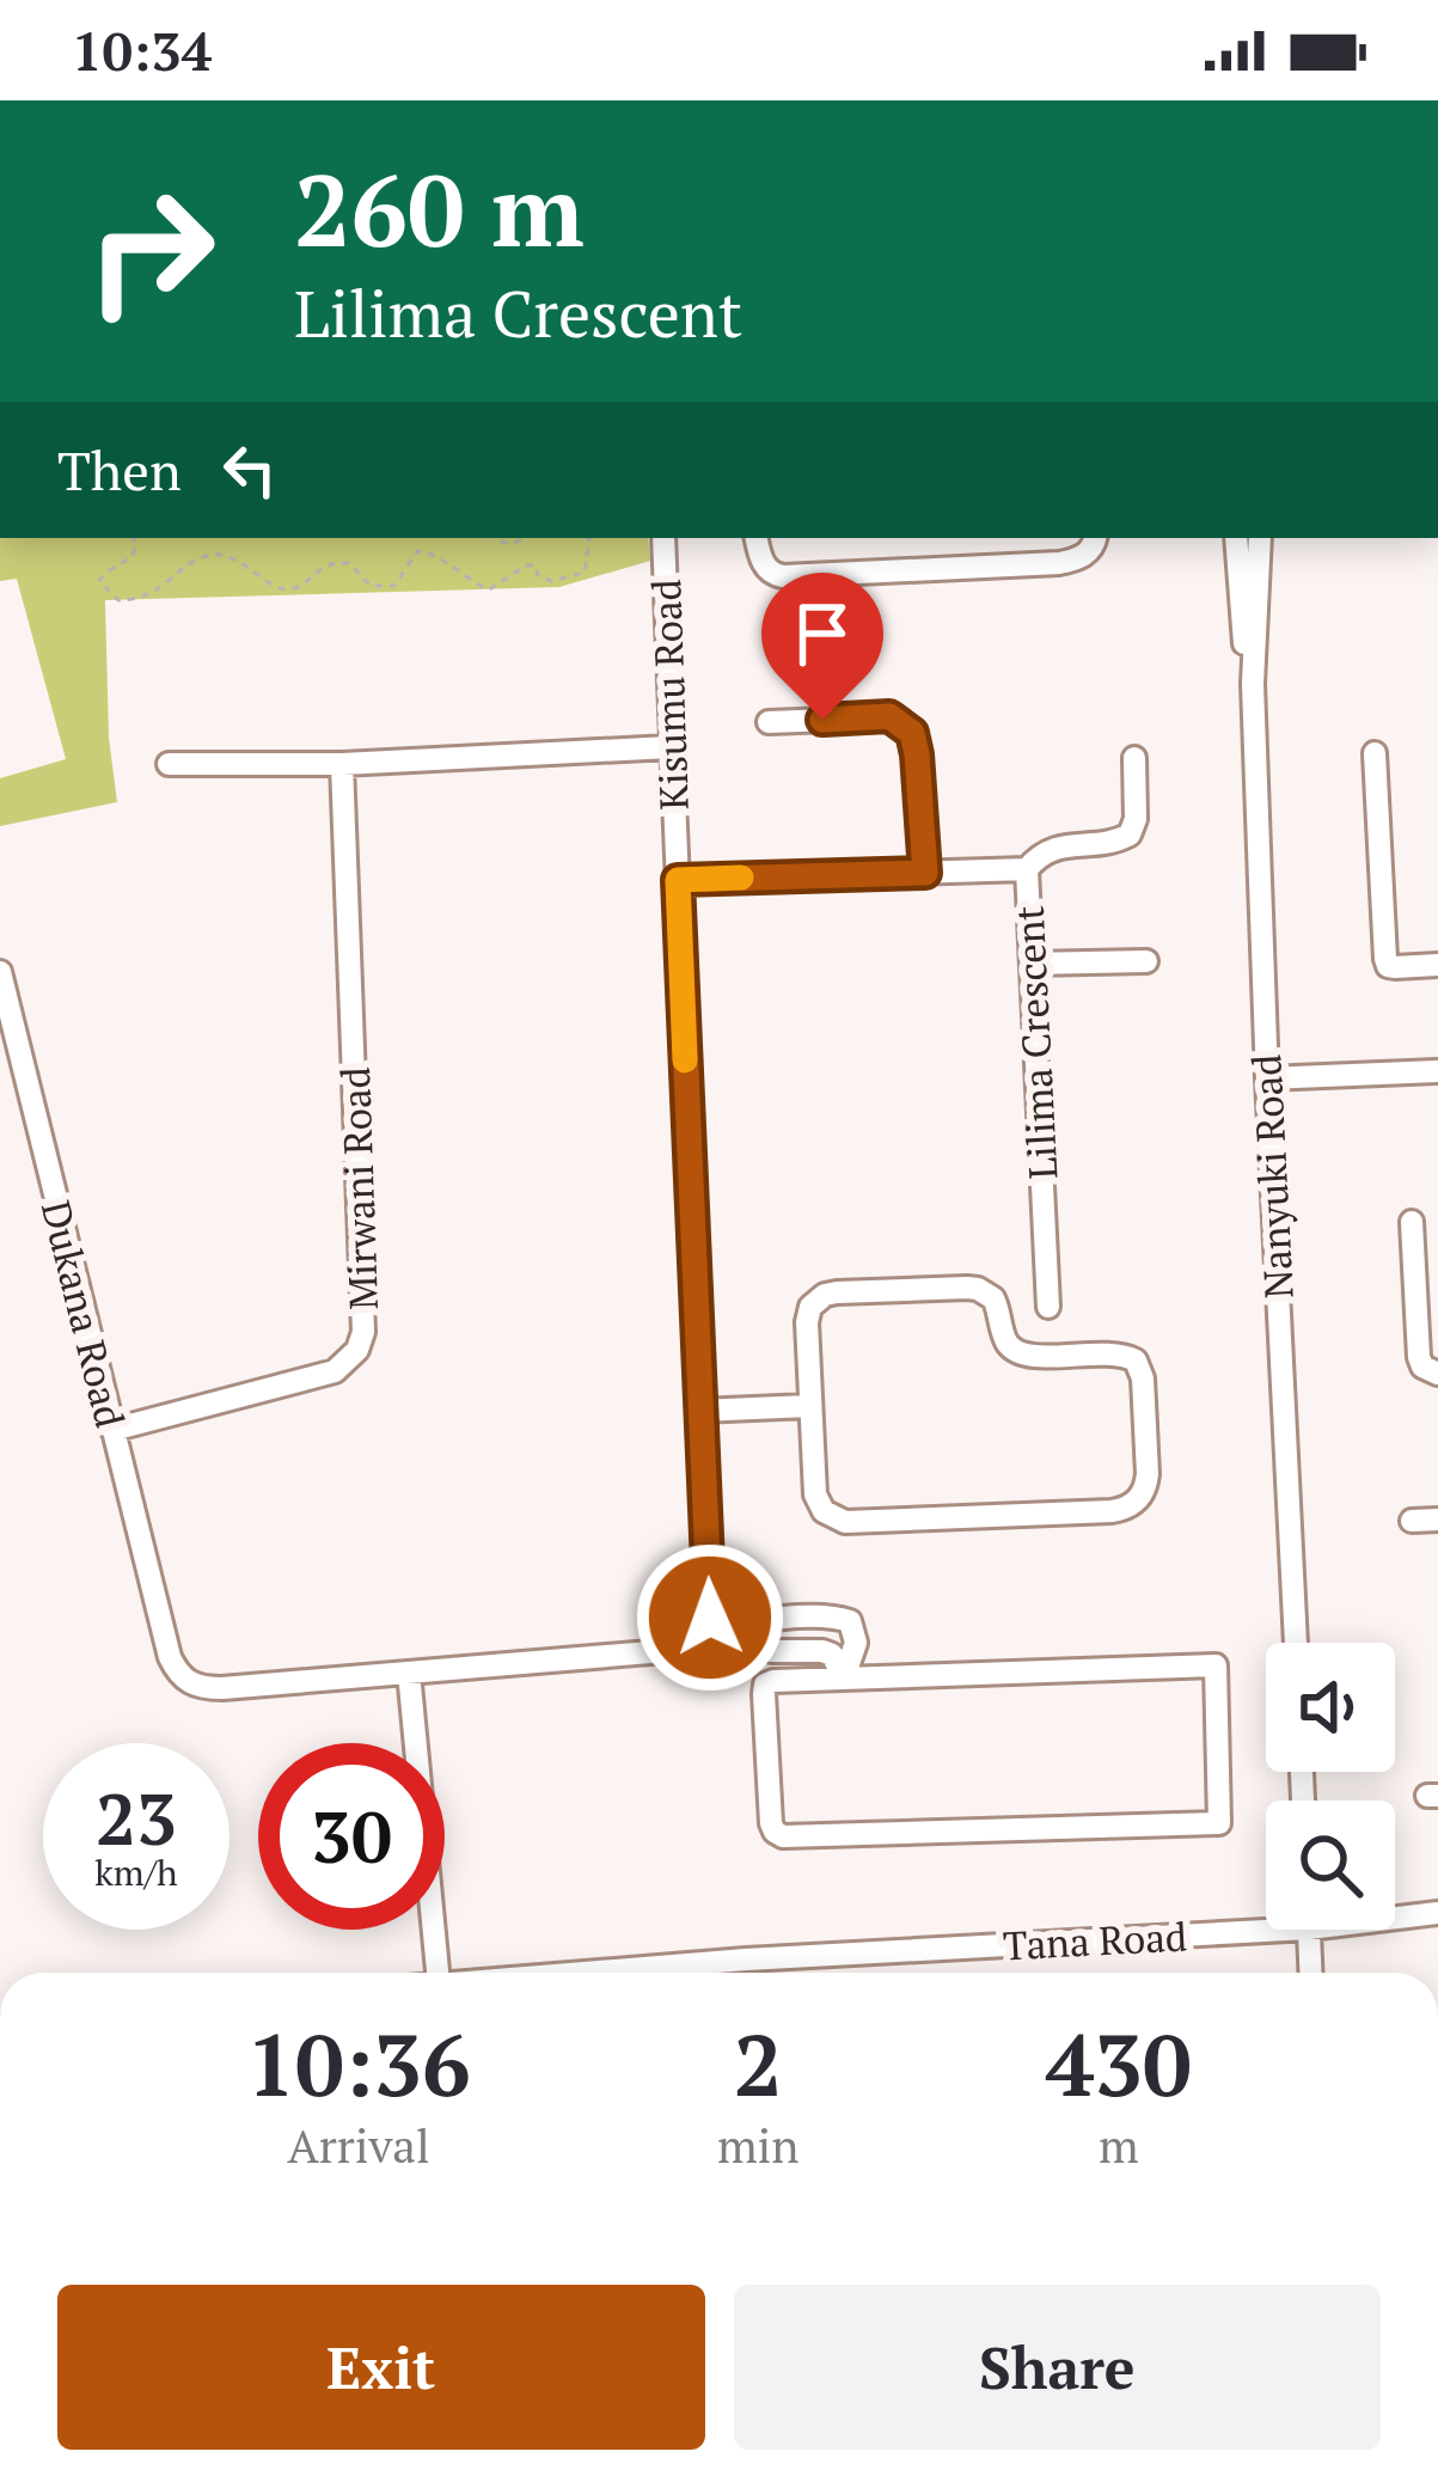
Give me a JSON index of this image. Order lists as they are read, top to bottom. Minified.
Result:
{"streets":{"street":["Kisumu Road","Lilima Crescent","Nanyuki Road","Mirwani Road","Dukana Road","Tana Road"]},"crossings":[["Kisumu Road","Lilima Crescent"],["Mirwani Road","Dukana Road"]],"page":{"status":"10:34","turn":["260 m","Lilima Crescent"],"then":"Then","speed":"23 km/h","limit":"30","eta":["10:36","Arrival","2","min","430","m"],"buttons":["Exit","Share"]}}
